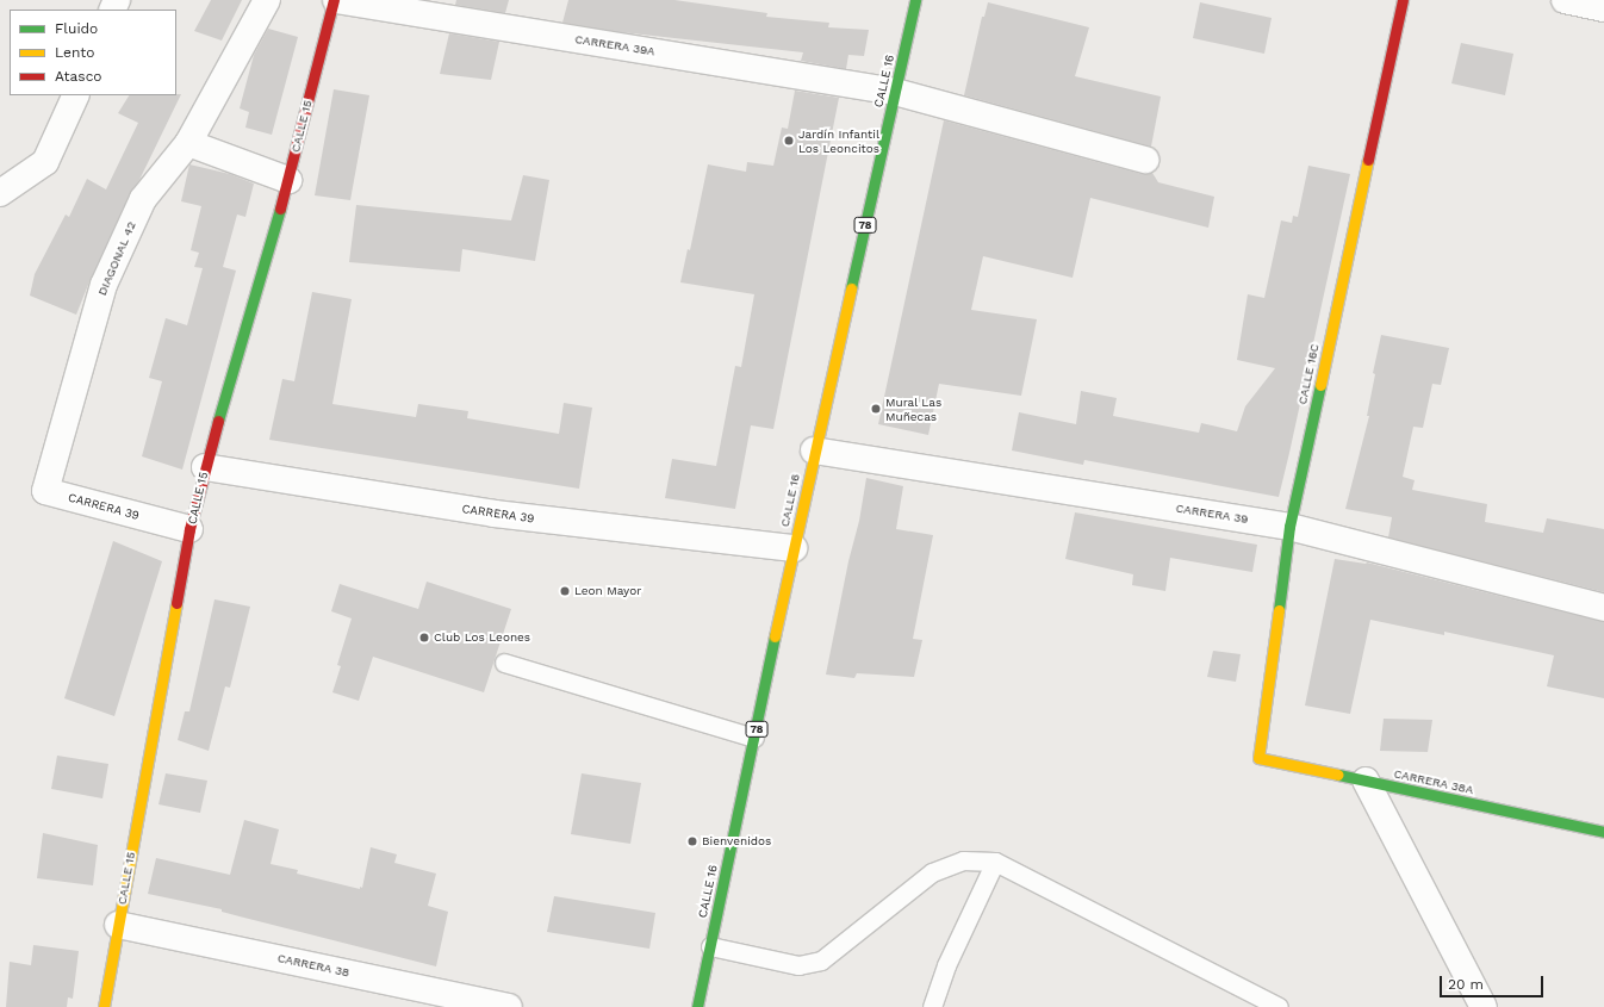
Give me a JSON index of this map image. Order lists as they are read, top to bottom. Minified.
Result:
{"streets":{"main road":["CALLE 16","CALLE 15","78","CALLE 16C","CARRERA 38A"],"street":["CARRERA 39A","DIAGONAL 42","CARRERA 39","CARRERA 38"]},"crossings":[["CARRERA 39A","CALLE 16"],["CARRERA 39A","CALLE 15"],["CALLE 16","CARRERA 39"],["CALLE 15","CARRERA 39"],["CALLE 15","CARRERA 38"],["DIAGONAL 42","CARRERA 39"],["CALLE 16C","CARRERA 39"],["CALLE 16C","CARRERA 38A"]],"places":["Jardín Infantil Los Leoncitos","Mural Las Muñecas","Leon Mayor","Club Los Leones","Bienvenidos"],"legend":["Fluido","Lento","Atasco"],"scale_bar":"20 m"}
